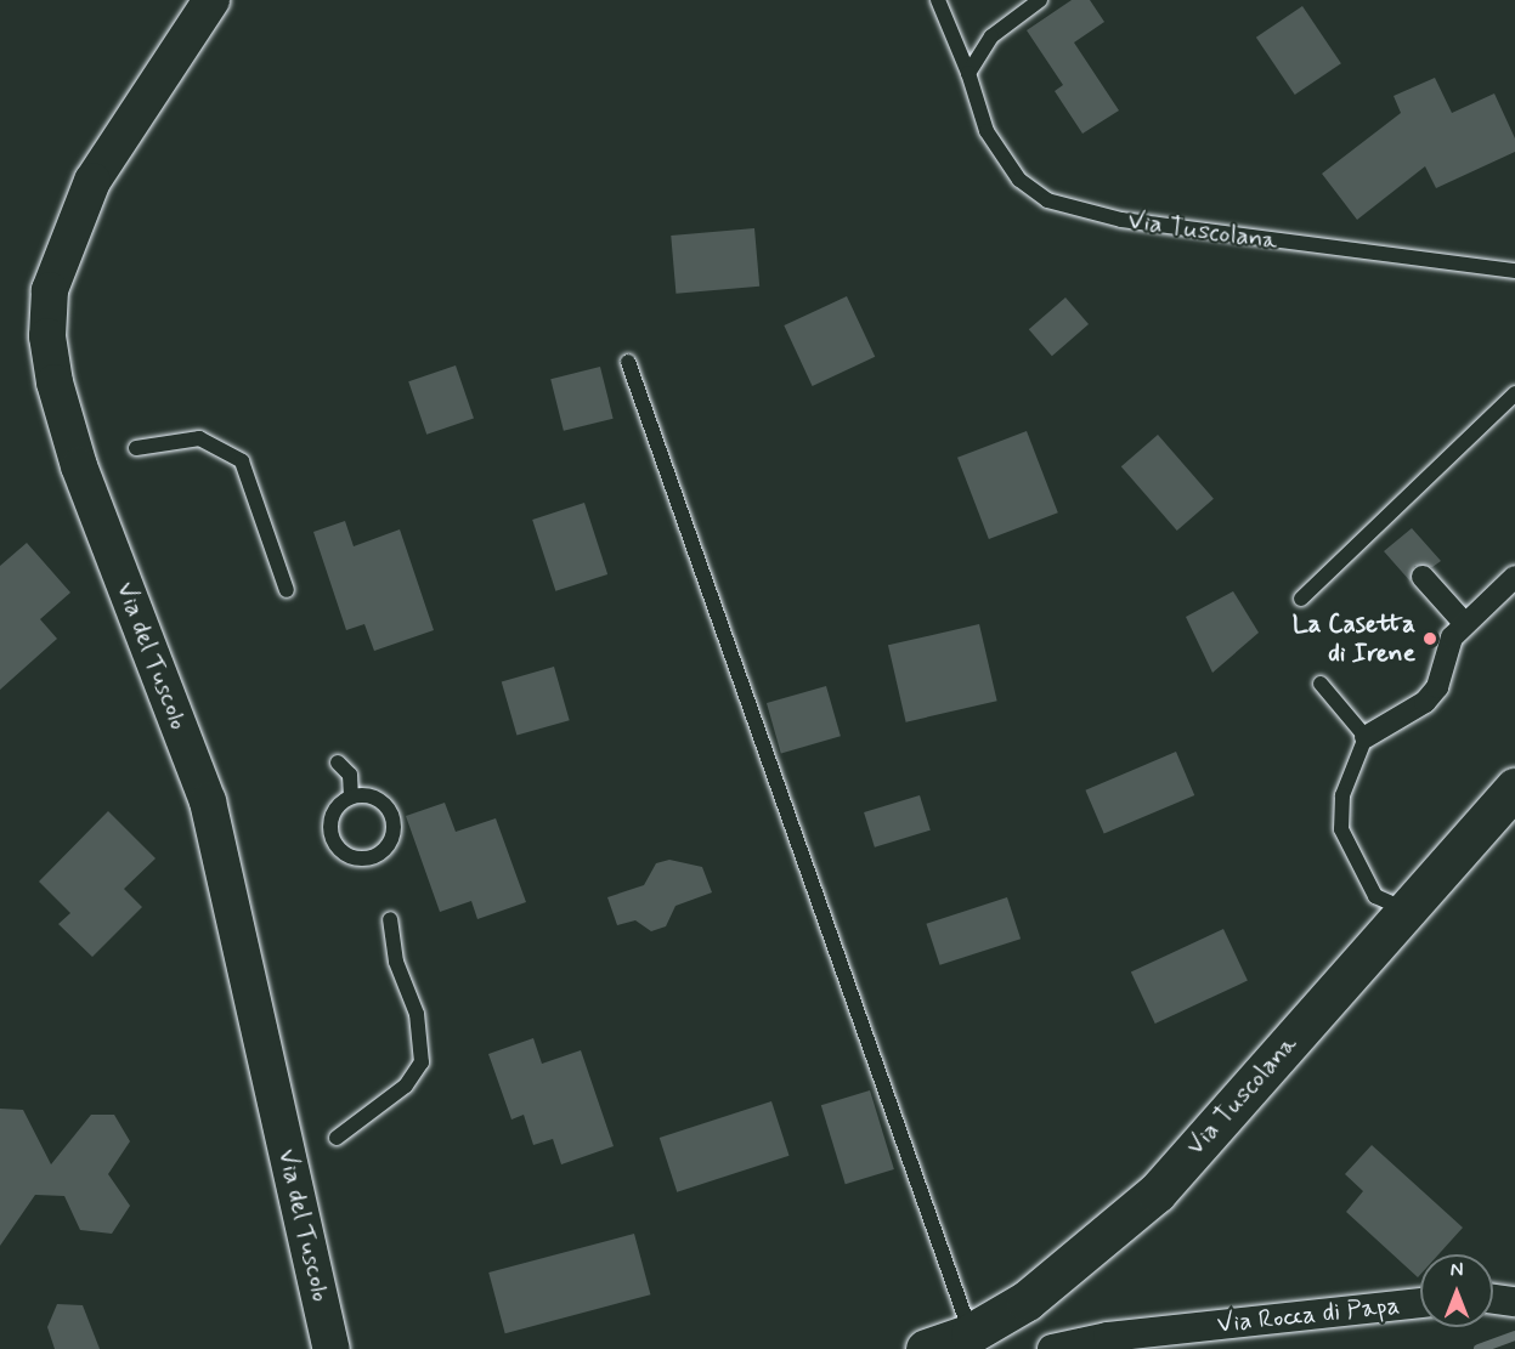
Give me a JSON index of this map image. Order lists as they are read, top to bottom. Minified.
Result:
{"streets":{"main road":["Via Tuscolana"],"street":["Via del Tuscolo","Via Rocca di Papa"]},"places":["La Casetta di Irene"],"north":"top"}
